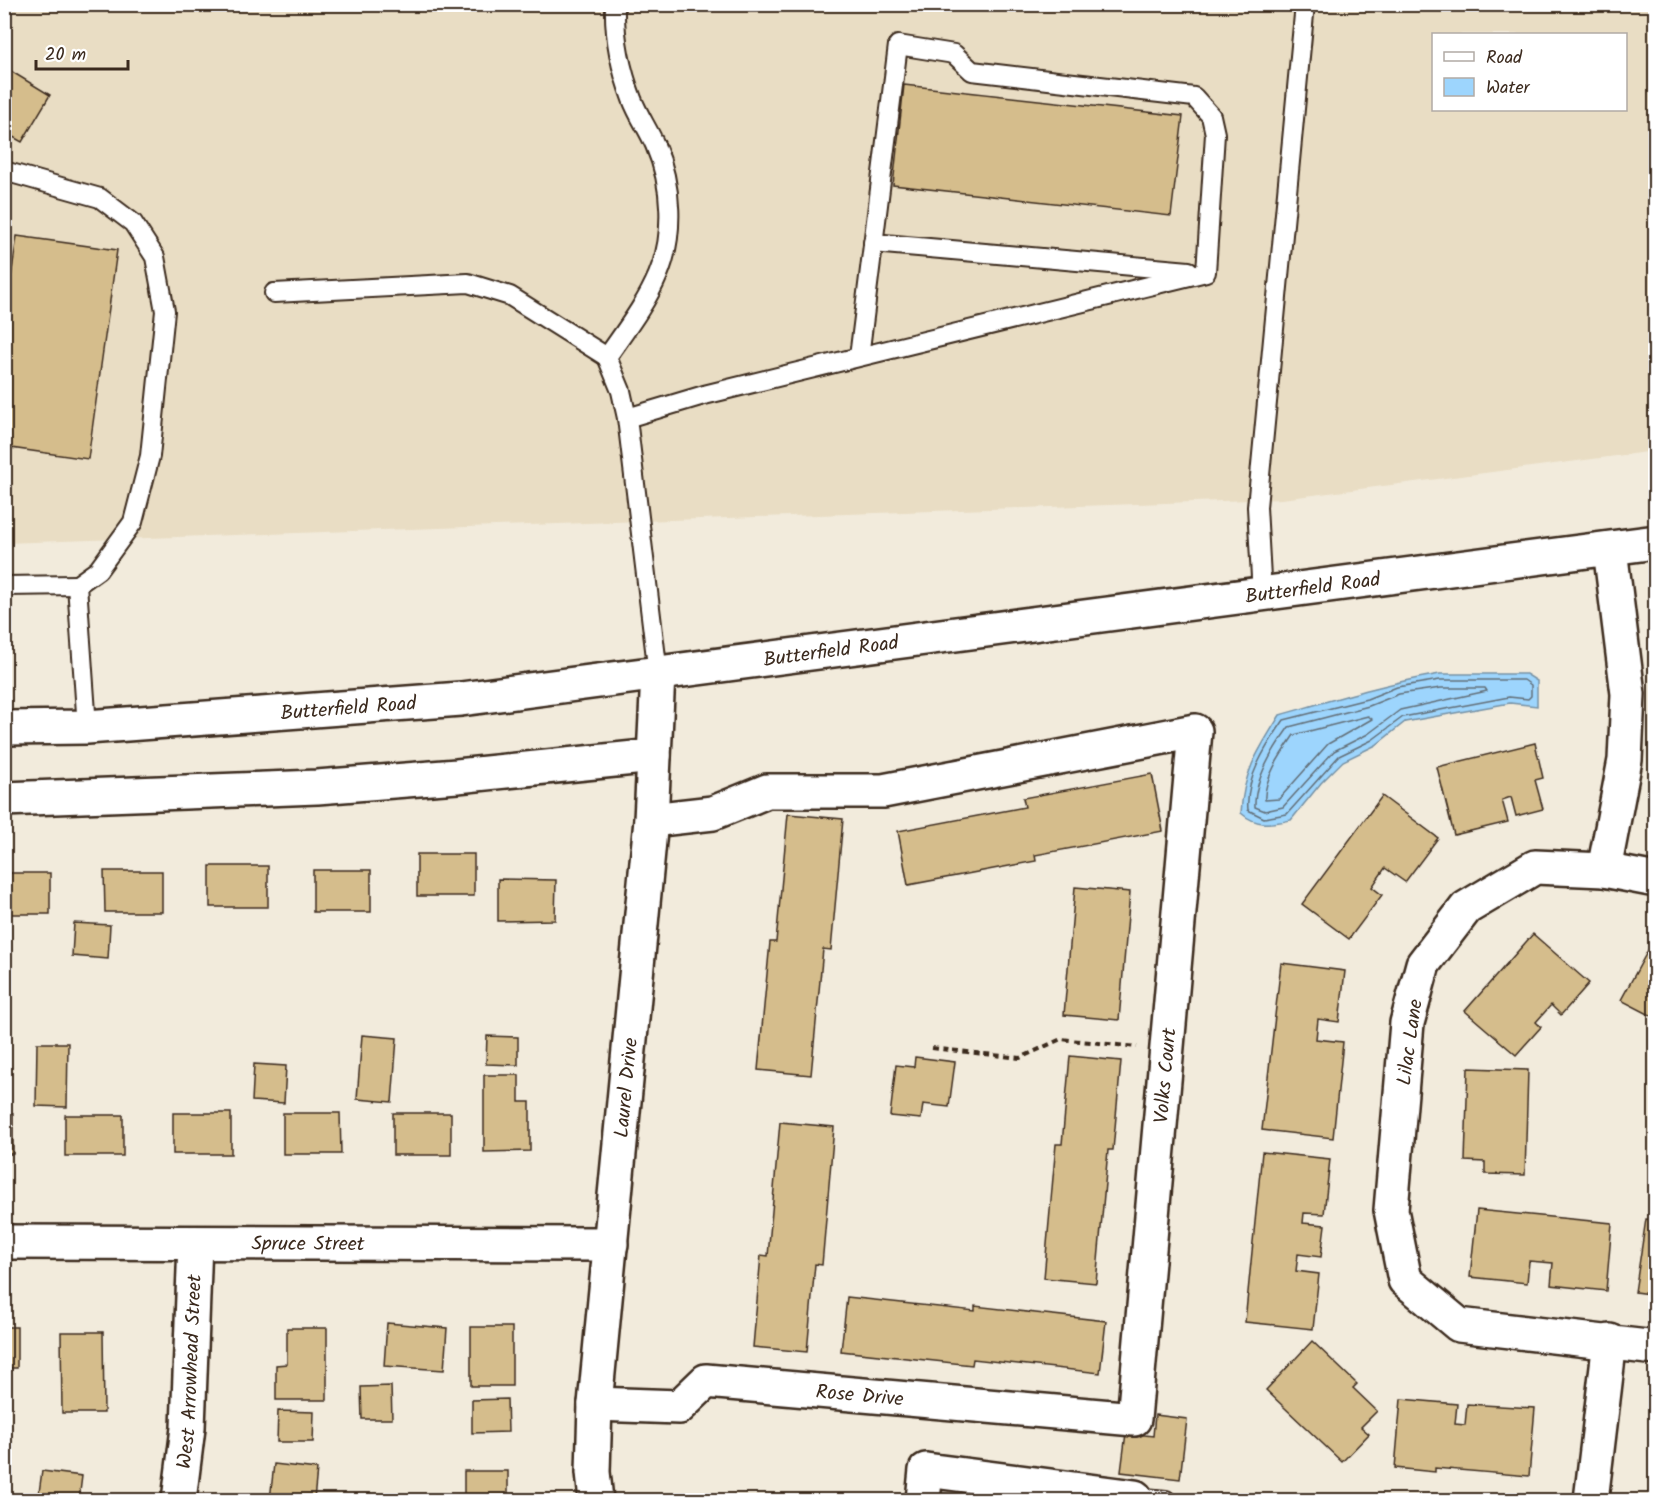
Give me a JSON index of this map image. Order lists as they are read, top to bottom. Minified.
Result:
{"streets":{"street":["Butterfield Road","Lilac Lane","Volks Court","Laurel Drive","Spruce Street","West Arrowhead Street","Rose Drive"]},"crossings":[["Butterfield Road","Laurel Drive"],["Volks Court","Laurel Drive"],["Volks Court","Rose Drive"],["Laurel Drive","Spruce Street"],["Laurel Drive","Rose Drive"],["Spruce Street","West Arrowhead Street"]],"legend":["Road","Water"],"scale_bar":"20 m"}
